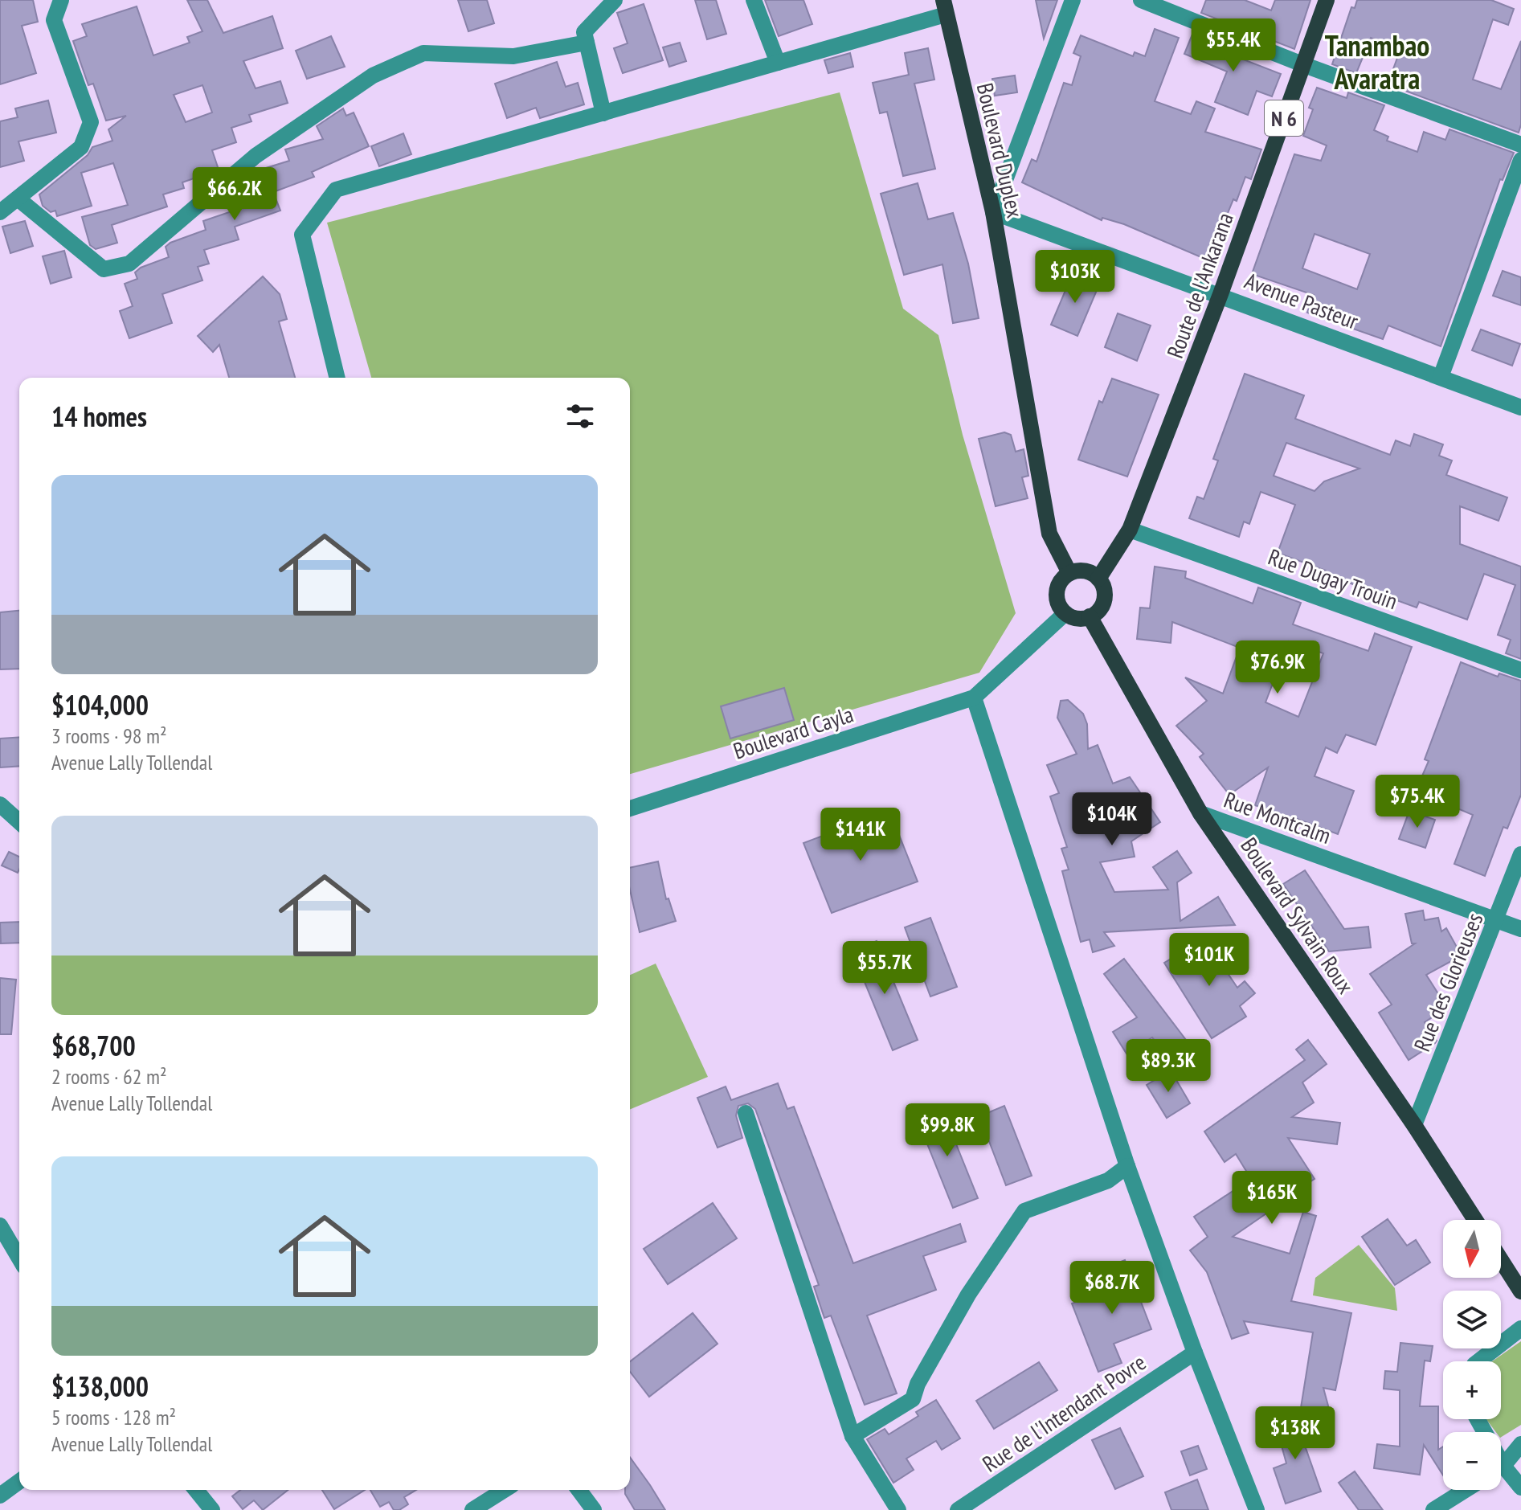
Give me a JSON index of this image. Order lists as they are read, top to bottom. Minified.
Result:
{"streets":{"main road":["N 6","Boulevard Duplex","Route de l'Ankarana","Boulevard Sylvain Roux"],"street":["Avenue Pasteur","Rue Dugay Trouin","Boulevard Cayla","Rue Montcalm","Rue des Glorieuses","Rue de l'Intendant Povre"]},"crossings":[["Boulevard Duplex","Route de l'Ankarana"],["Boulevard Duplex","Avenue Pasteur"],["Boulevard Duplex","Boulevard Sylvain Roux"],["Route de l'Ankarana","Avenue Pasteur"],["Route de l'Ankarana","Rue Dugay Trouin"],["Route de l'Ankarana","Boulevard Sylvain Roux"],["Rue Montcalm","Boulevard Sylvain Roux"],["Rue Montcalm","Rue des Glorieuses"],["Boulevard Sylvain Roux","Rue des Glorieuses"]],"districts":["Tanambao Avaratra"],"north":"bottom","page":{"price":["$55.4K","$66.2K","$103K","$76.9K","$75.4K","$104K","$141K","$101K","$55.7K","$89.3K","$99.8K","$165K","$68.7K","$138K"],"heading":"14 homes","list":[{"name":"$104,000","note":"3 rooms · 98 m² · Avenue Lally Tollendal"},{"name":"$68,700","note":"2 rooms · 62 m² · Avenue Lally Tollendal"},{"name":"$138,000","note":"5 rooms · 128 m² · Avenue Lally Tollendal"}],"map_buttons":["+","−"]}}
